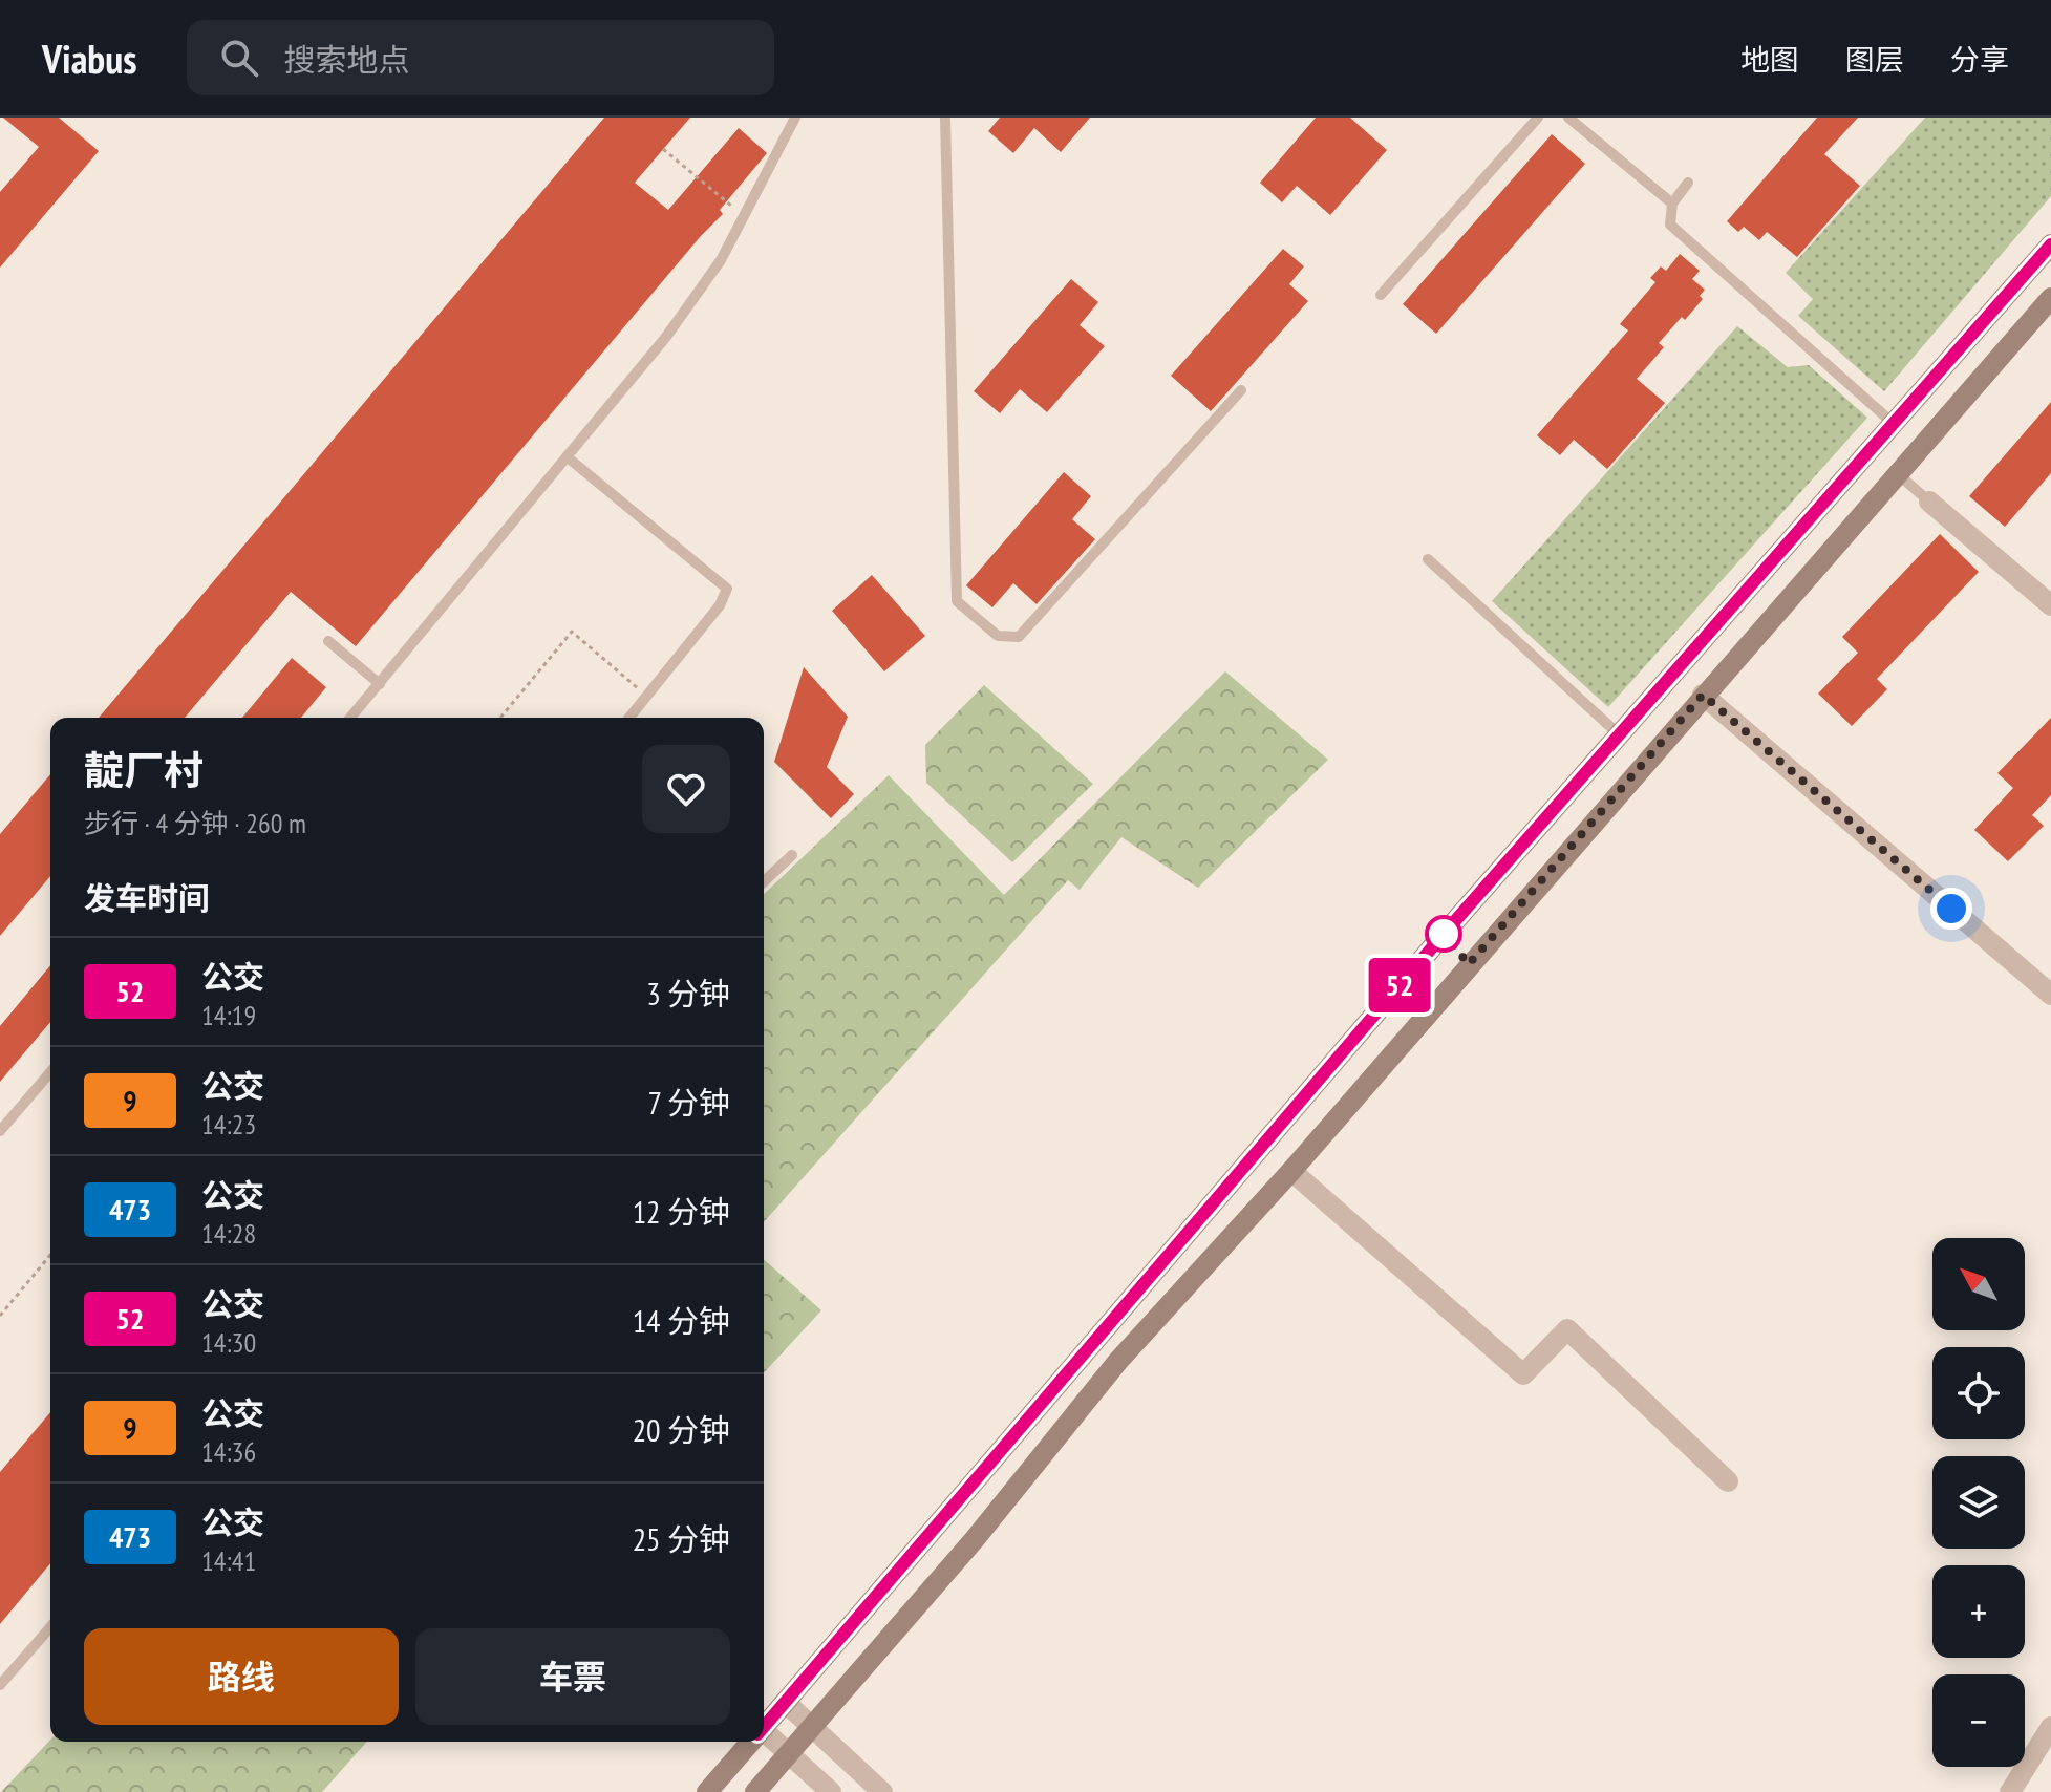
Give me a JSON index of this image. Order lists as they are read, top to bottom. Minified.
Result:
{"lines":["bus line 52"],"north":"top left","page":{"header":"Viabus","search":"搜索地点","nav":["地图","图层","分享"],"on_map":"52","heading":[["靛厂村","步行 · 4 分钟 · 260 m"],"发车时间"],"list":[{"mark":"52","name":"公交","note":"14:19","value":"3 分钟"},{"mark":"9","name":"公交","note":"14:23","value":"7 分钟"},{"mark":"473","name":"公交","note":"14:28","value":"12 分钟"},{"mark":"52","name":"公交","note":"14:30","value":"14 分钟"},{"mark":"9","name":"公交","note":"14:36","value":"20 分钟"},{"mark":"473","name":"公交","note":"14:41","value":"25 分钟"}],"map_buttons":["+","−"],"buttons":["路线","车票"]}}
